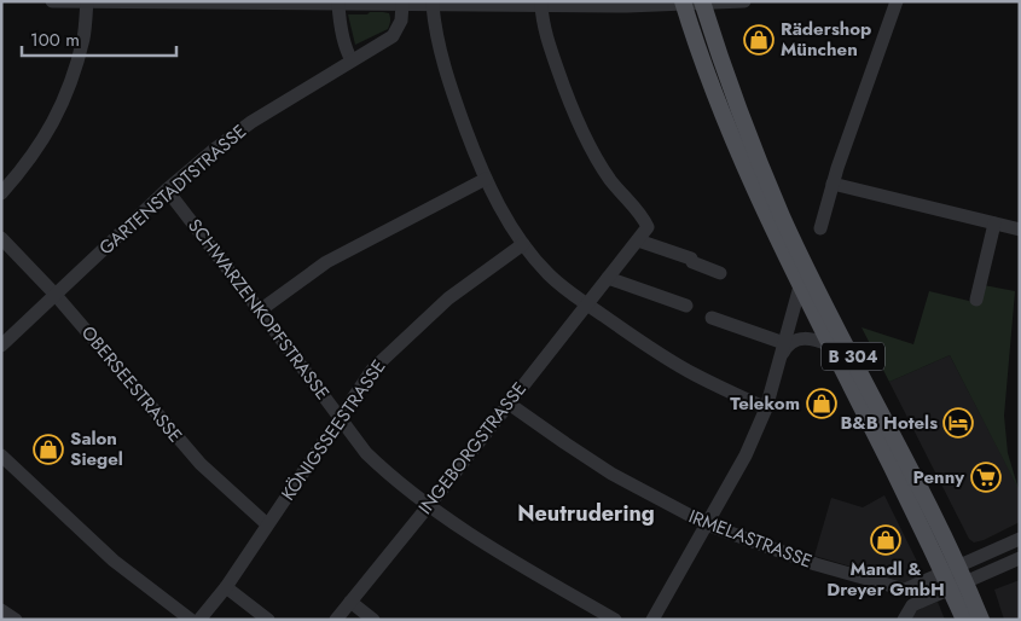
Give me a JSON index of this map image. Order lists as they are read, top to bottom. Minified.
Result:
{"streets":{"main road":["B 304"],"street":["GARTENSTADTSTRASSE","SCHWARZENKOPFSTRASSE","OBERSEESTRASSE","KÖNIGSSEESTRASSE","INGEBORGSTRASSE","IRMELASTRASSE"]},"crossings":[["GARTENSTADTSTRASSE","SCHWARZENKOPFSTRASSE"],["GARTENSTADTSTRASSE","OBERSEESTRASSE"],["SCHWARZENKOPFSTRASSE","KÖNIGSSEESTRASSE"],["SCHWARZENKOPFSTRASSE","INGEBORGSTRASSE"],["B 304","IRMELASTRASSE"],["OBERSEESTRASSE","KÖNIGSSEESTRASSE"],["INGEBORGSTRASSE","IRMELASTRASSE"]],"districts":["Neutrudering"],"places":{"shop":["Rädershop München","Telekom","Salon Siegel","Mandl & Dreyer GmbH"],"hotel":["B&B Hotels"],"supermarket":["Penny"]},"scale_bar":"100 m"}
